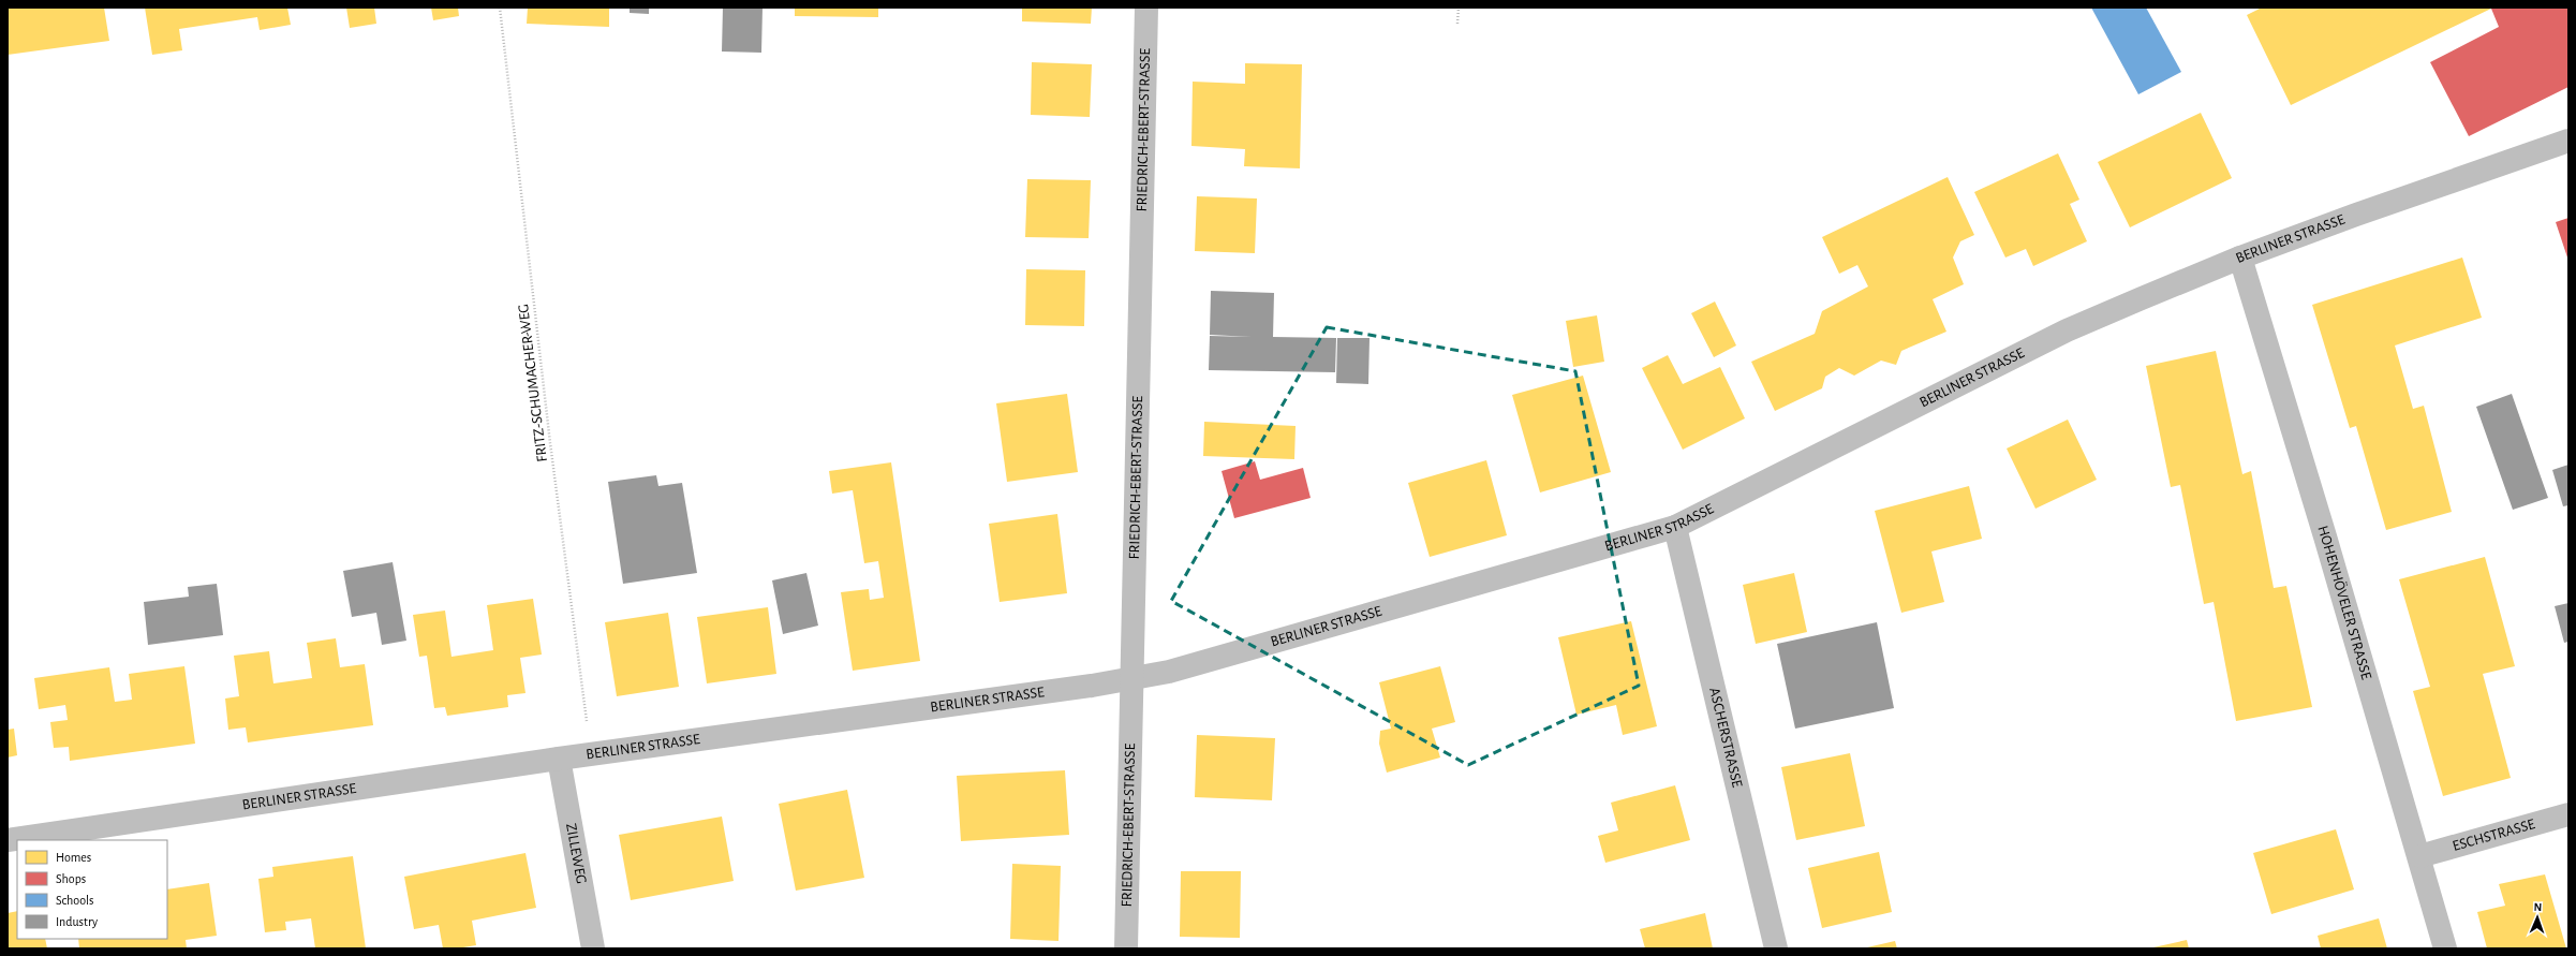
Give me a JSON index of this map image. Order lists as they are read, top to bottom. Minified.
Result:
{"streets":{"street":["FRIEDRICH-EBERT-STRASSE","BERLINER STRASSE","HOHENHÖVELER STRASSE","ASCHERSTRASSE","ESCHSTRASSE","ZILLEWEG"],"path":["FRITZ-SCHUMACHER-WEG"]},"crossings":[["FRIEDRICH-EBERT-STRASSE","BERLINER STRASSE"],["BERLINER STRASSE","FRITZ-SCHUMACHER-WEG"],["BERLINER STRASSE","HOHENHÖVELER STRASSE"],["BERLINER STRASSE","ASCHERSTRASSE"],["BERLINER STRASSE","ZILLEWEG"],["HOHENHÖVELER STRASSE","ESCHSTRASSE"]],"legend":["Homes","Shops","Schools","Industry"],"north":"top"}
